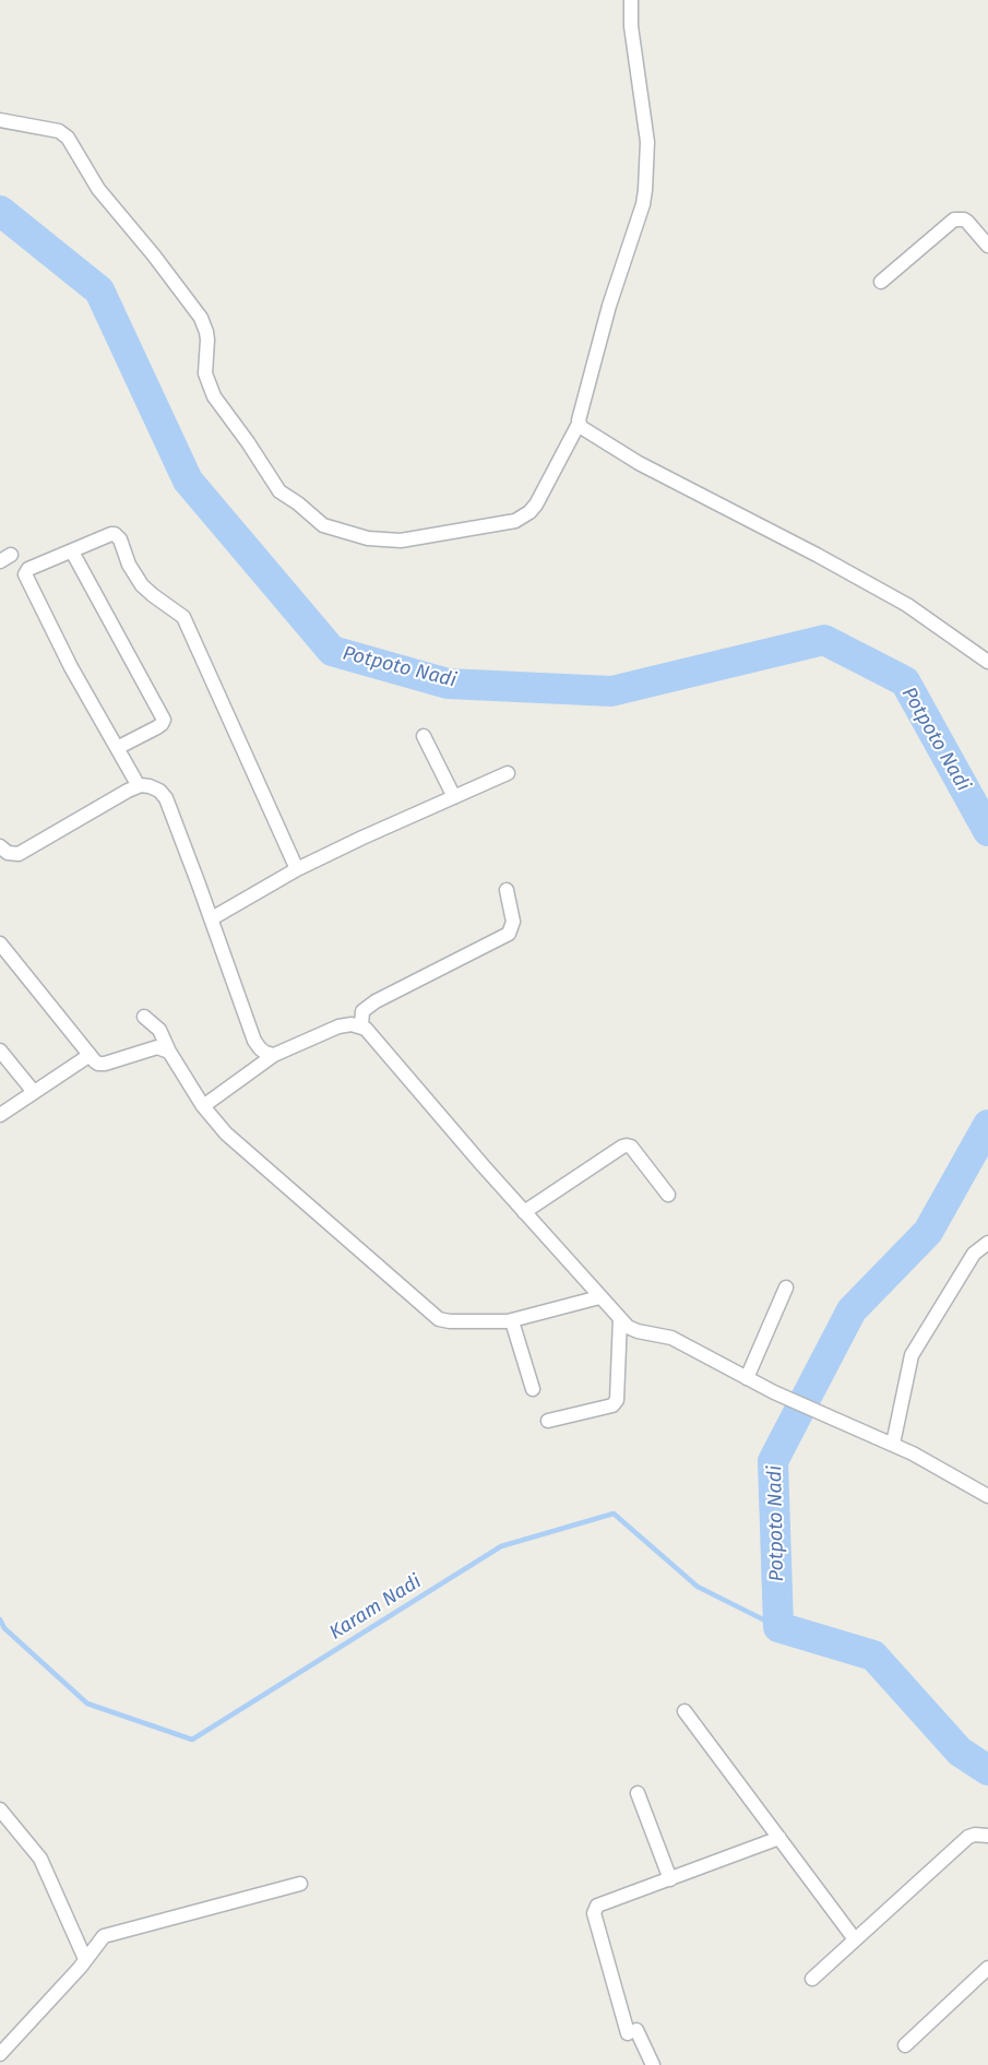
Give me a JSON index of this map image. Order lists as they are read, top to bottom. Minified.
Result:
{"water":["Potpoto Nadi","Karam Nadi"]}
